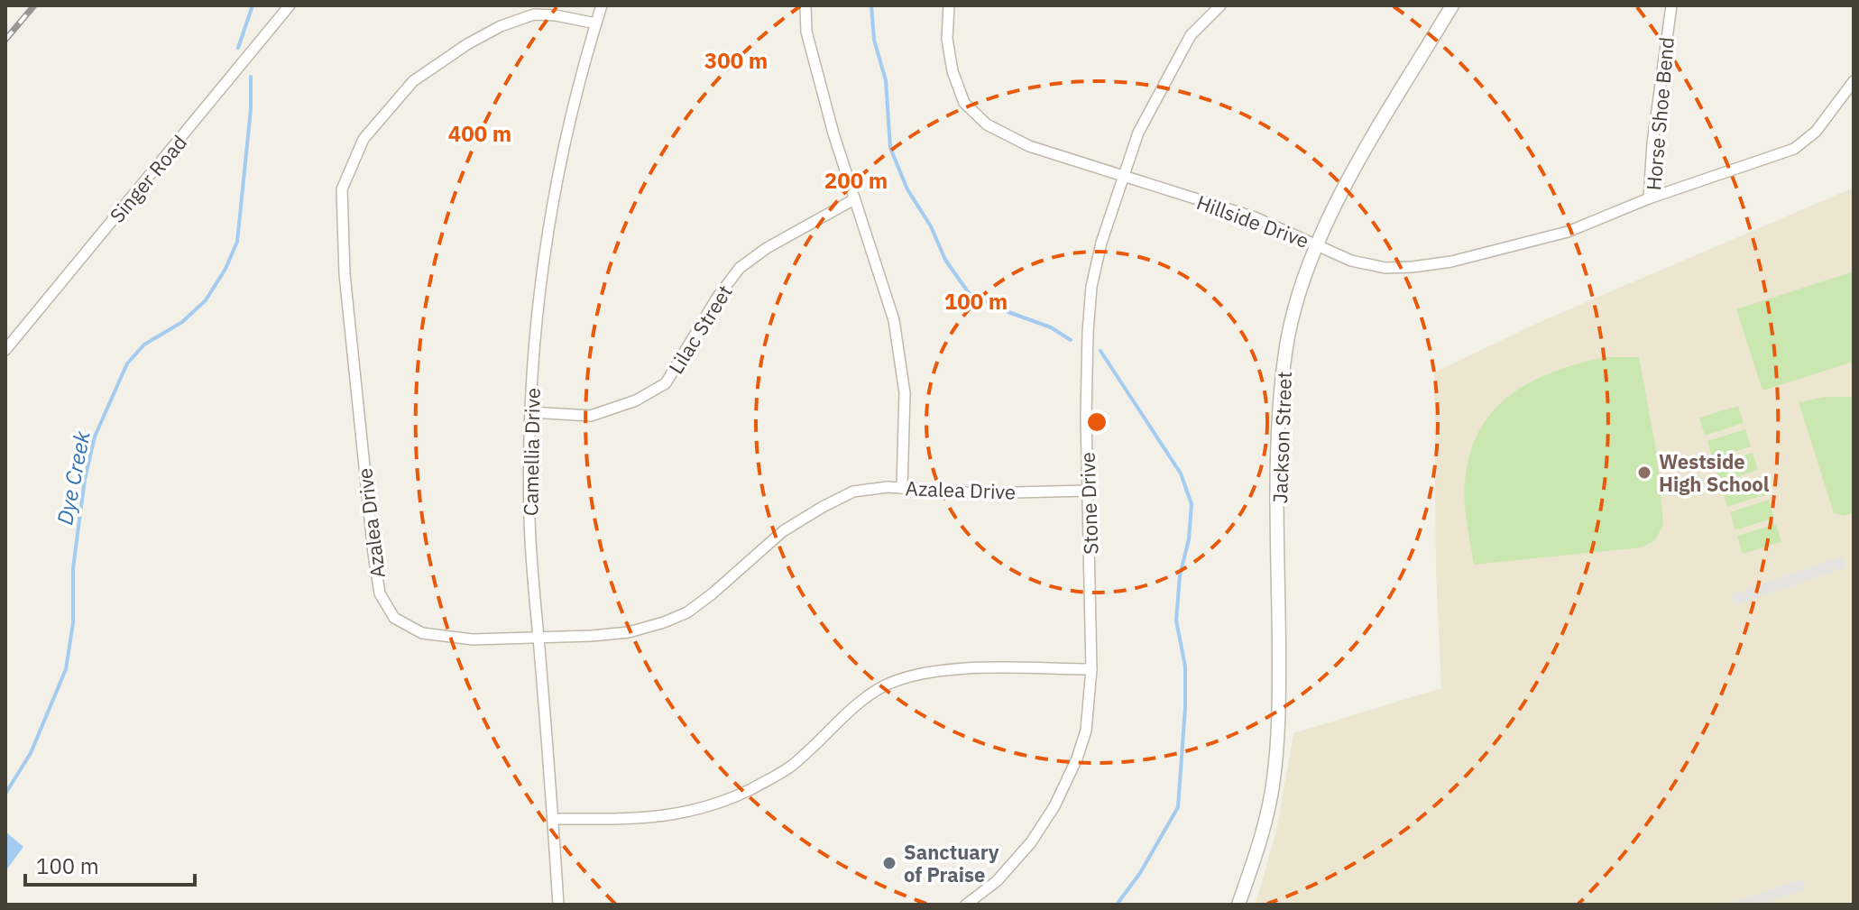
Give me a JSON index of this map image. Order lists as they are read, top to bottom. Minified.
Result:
{"streets":{"street":["Horse Shoe Bend","Singer Road","Hillside Drive","Lilac Street","Jackson Street","Camellia Drive","Azalea Drive","Stone Drive"]},"crossings":[["Horse Shoe Bend","Hillside Drive"],["Hillside Drive","Jackson Street"],["Hillside Drive","Stone Drive"],["Lilac Street","Camellia Drive"],["Camellia Drive","Azalea Drive"],["Azalea Drive","Stone Drive"]],"water":["Dye Creek"],"places":["Westside High School","Sanctuary of Praise"],"scale_bar":"100 m","rings":["300 m","400 m","200 m","100 m"]}
